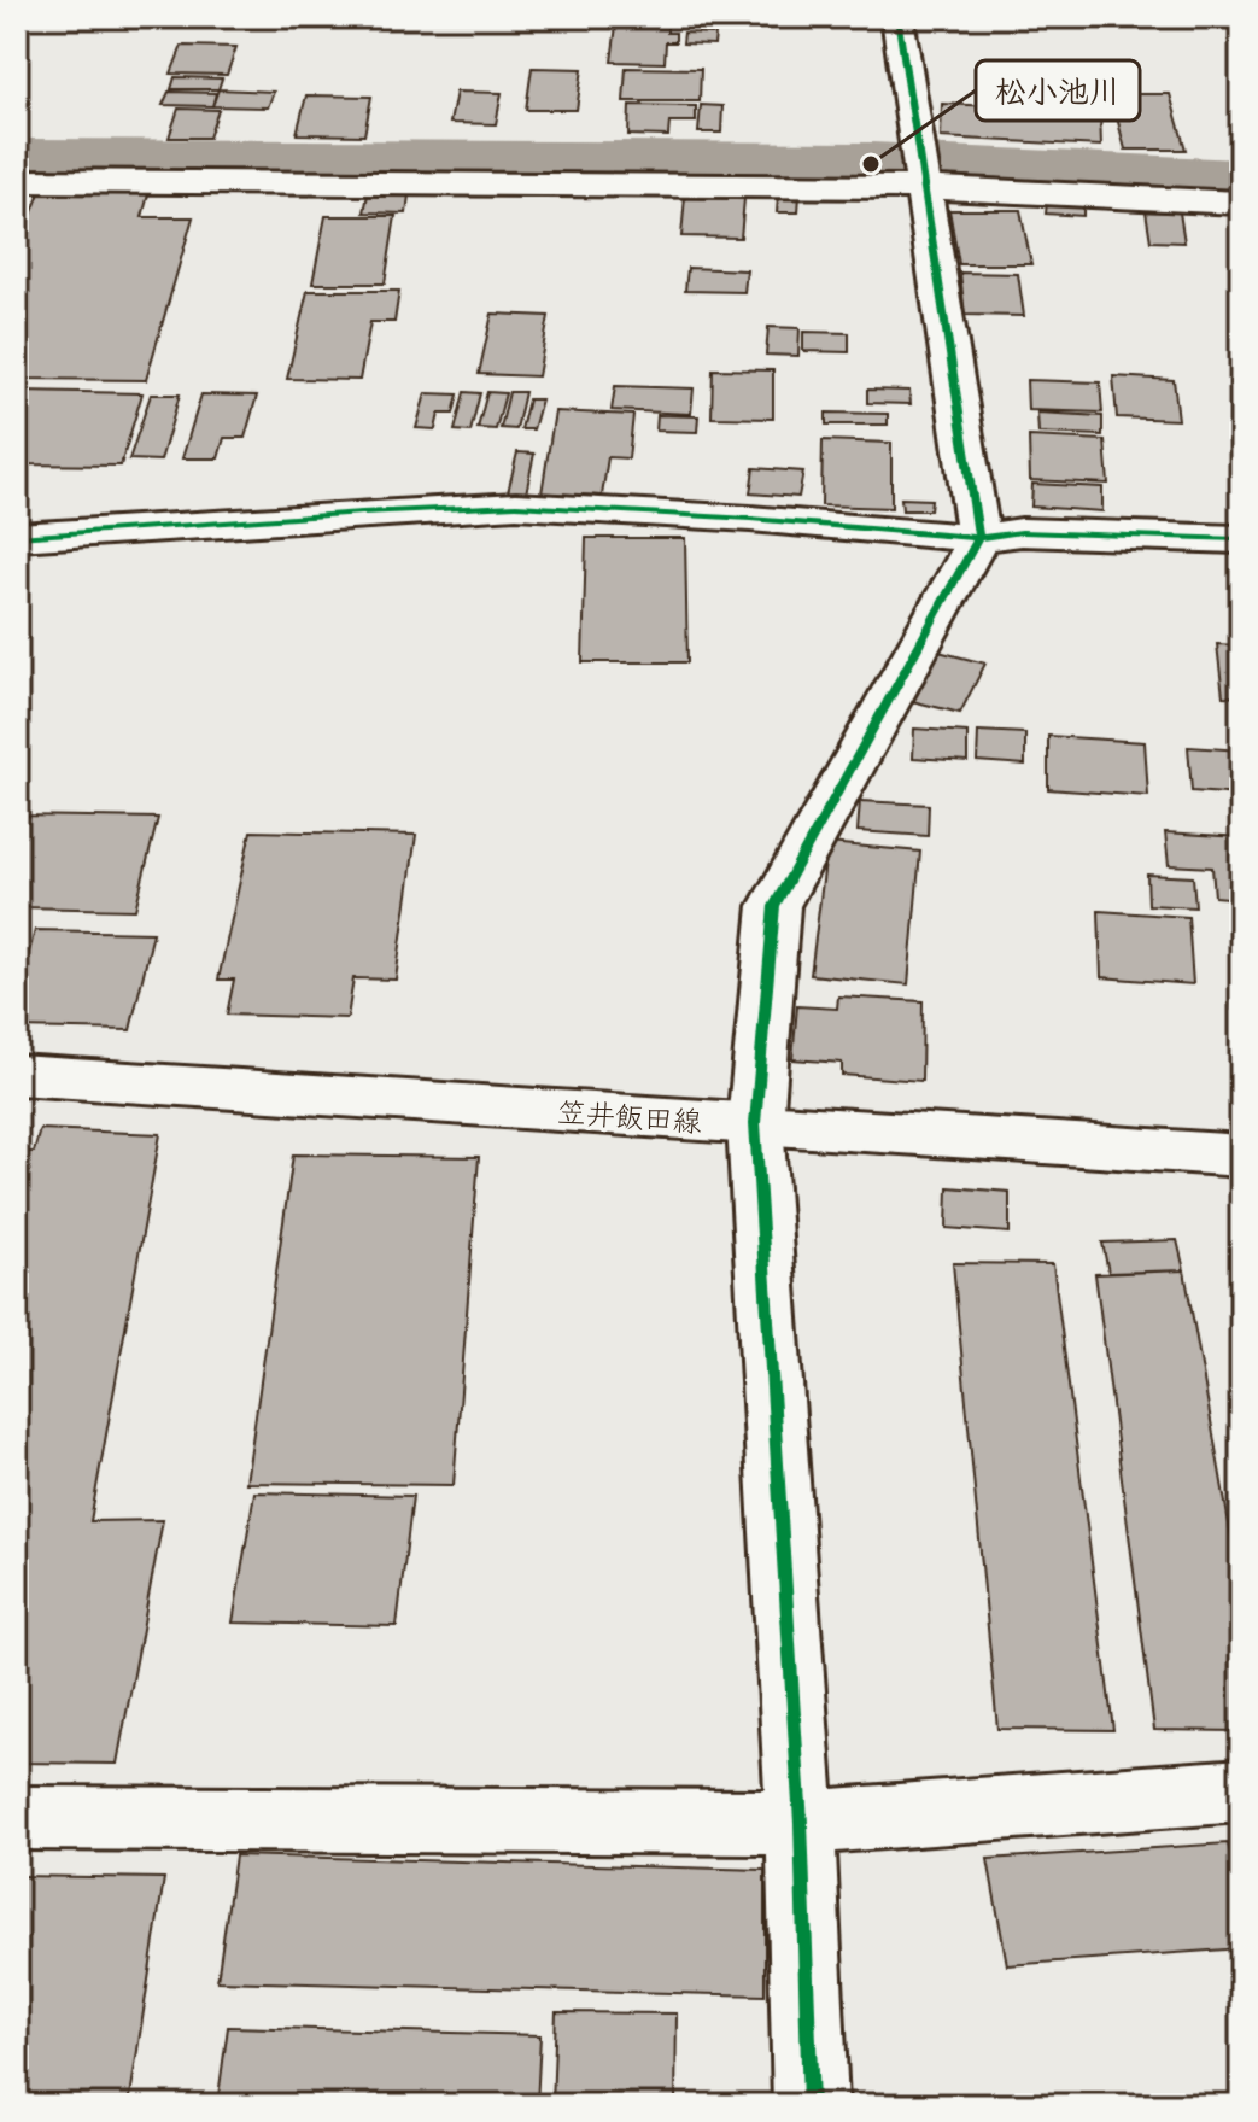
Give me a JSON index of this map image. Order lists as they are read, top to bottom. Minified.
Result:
{"streets":{"street":["笠井飯田線"]},"places":["松小池川"]}
